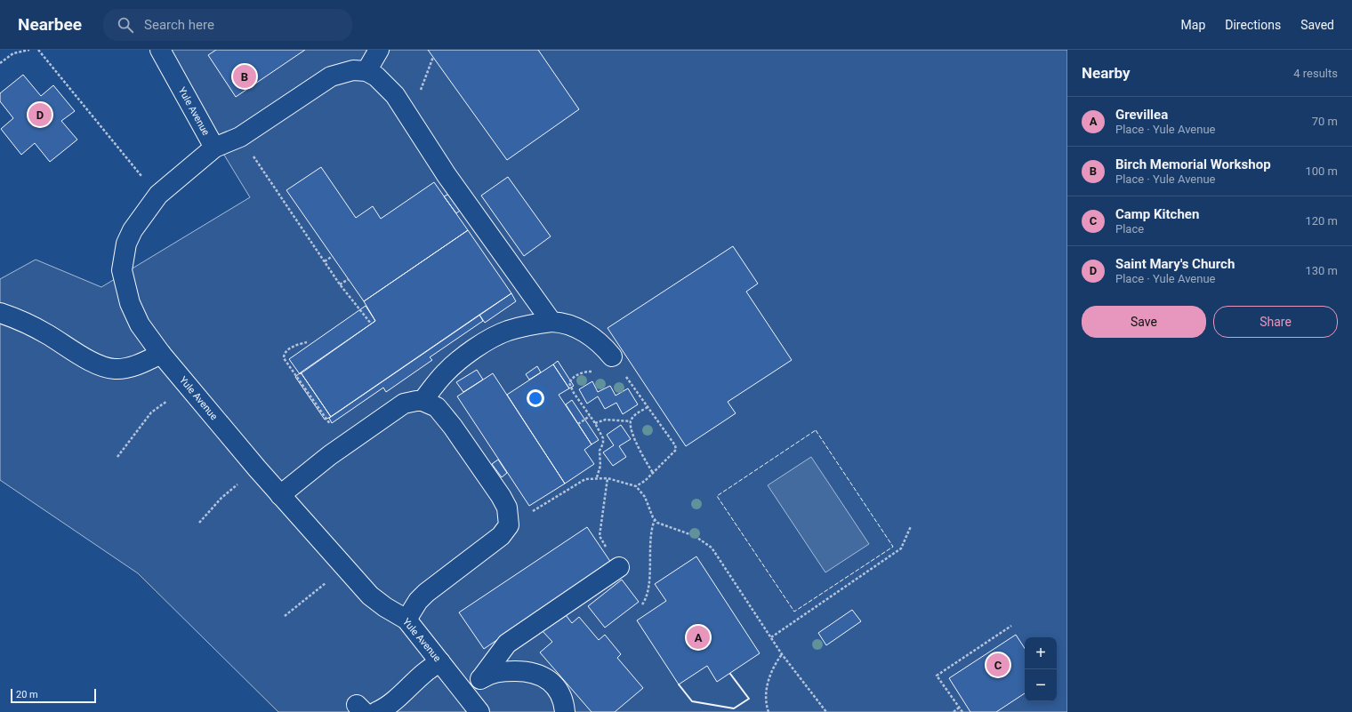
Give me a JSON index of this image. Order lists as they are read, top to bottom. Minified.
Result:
{"streets":{"street":["Yule Avenue"]},"scale_bar":"20 m","page":{"header":"Nearbee","search":"Search here","nav":["Map","Directions","Saved"],"heading":["Nearby","4 results"],"pins":["B","D","A","C"],"list":[{"mark":"A","name":"Grevillea","note":"Place · Yule Avenue","value":"70 m"},{"mark":"B","name":"Birch Memorial Workshop","note":"Place · Yule Avenue","value":"100 m"},{"mark":"C","name":"Camp Kitchen","note":"Place","value":"120 m"},{"mark":"D","name":"Saint Mary's Church","note":"Place · Yule Avenue","value":"130 m"}],"buttons":["Save","Share"],"map_buttons":["+","−"],"scale":"20 m"}}
